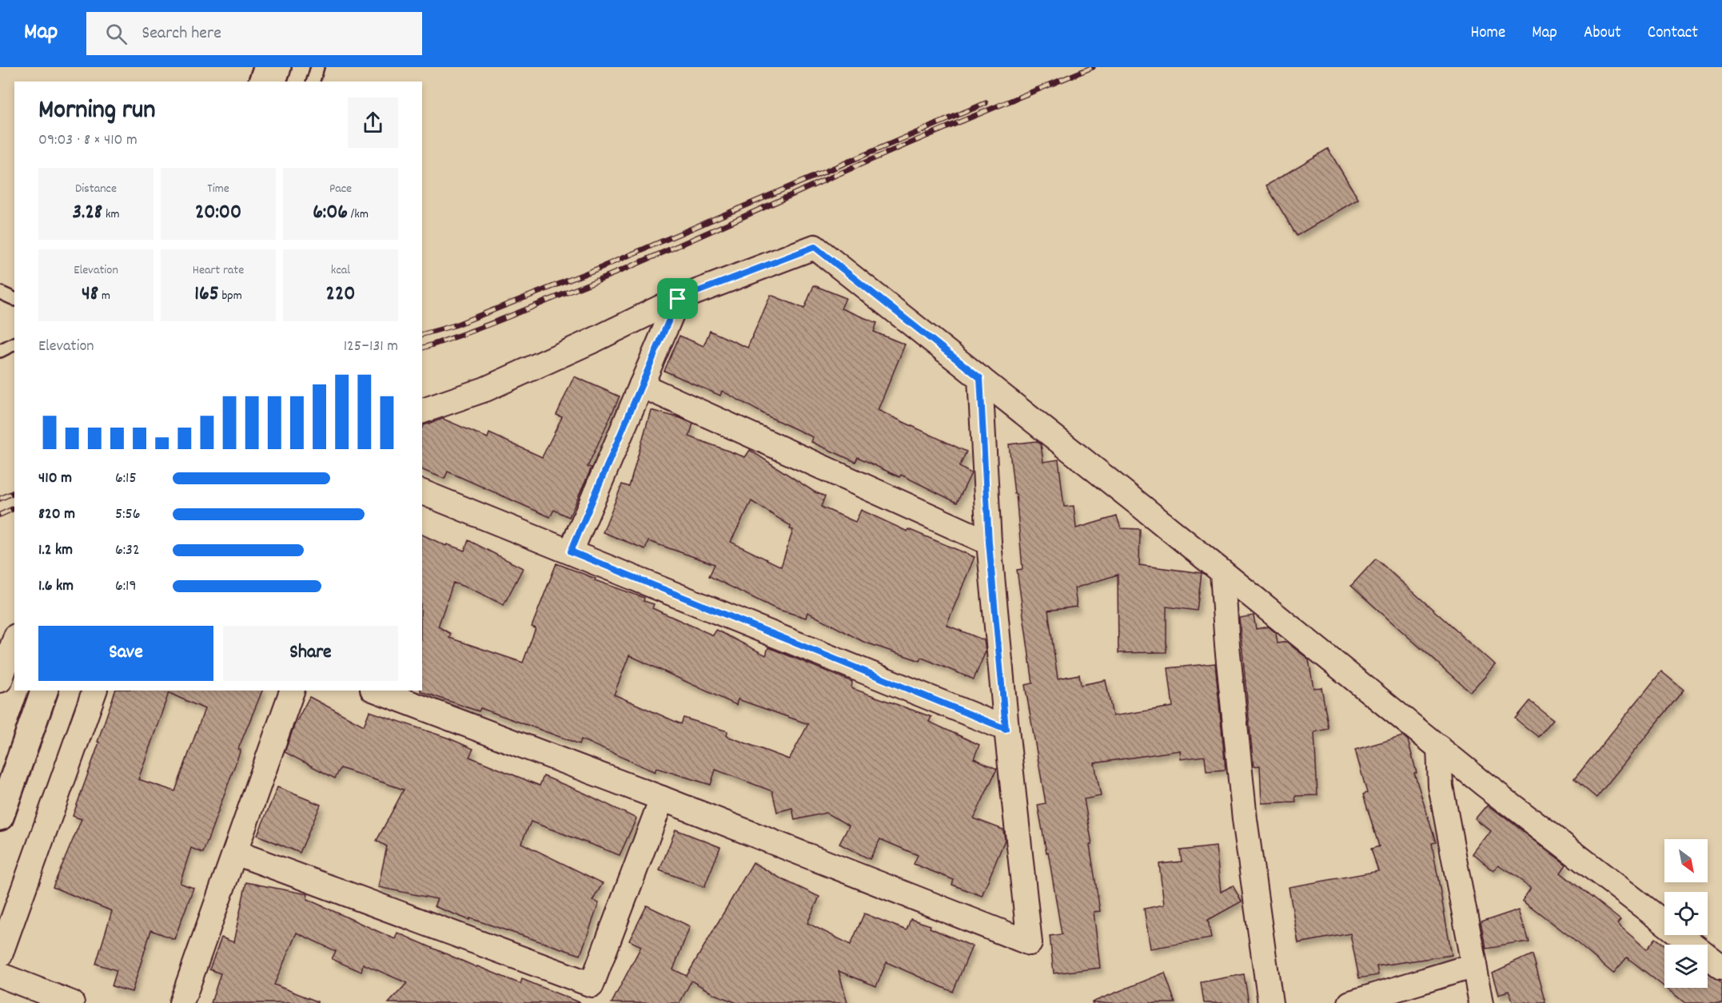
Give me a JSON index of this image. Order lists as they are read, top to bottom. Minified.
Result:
{"north":"bottom right","page":{"header":"Map","search":"Search here","nav":["Home","Map","About","Contact"],"heading":["Morning run","09:03 · 8 × 410 m"],"stats":[["Distance","3.28 km"],["Time","20:00"],["Pace","6:06 /km"],["Elevation","48 m"],["Heart rate","165 bpm"],["kcal","220"]],"chart":["Elevation","125–131 m"],"list":[{"name":"410 m","note":"6:15"},{"name":"820 m","note":"5:56"},{"name":"1.2 km","note":"6:32"},{"name":"1.6 km","note":"6:19"}],"buttons":["Save","Share"]}}
